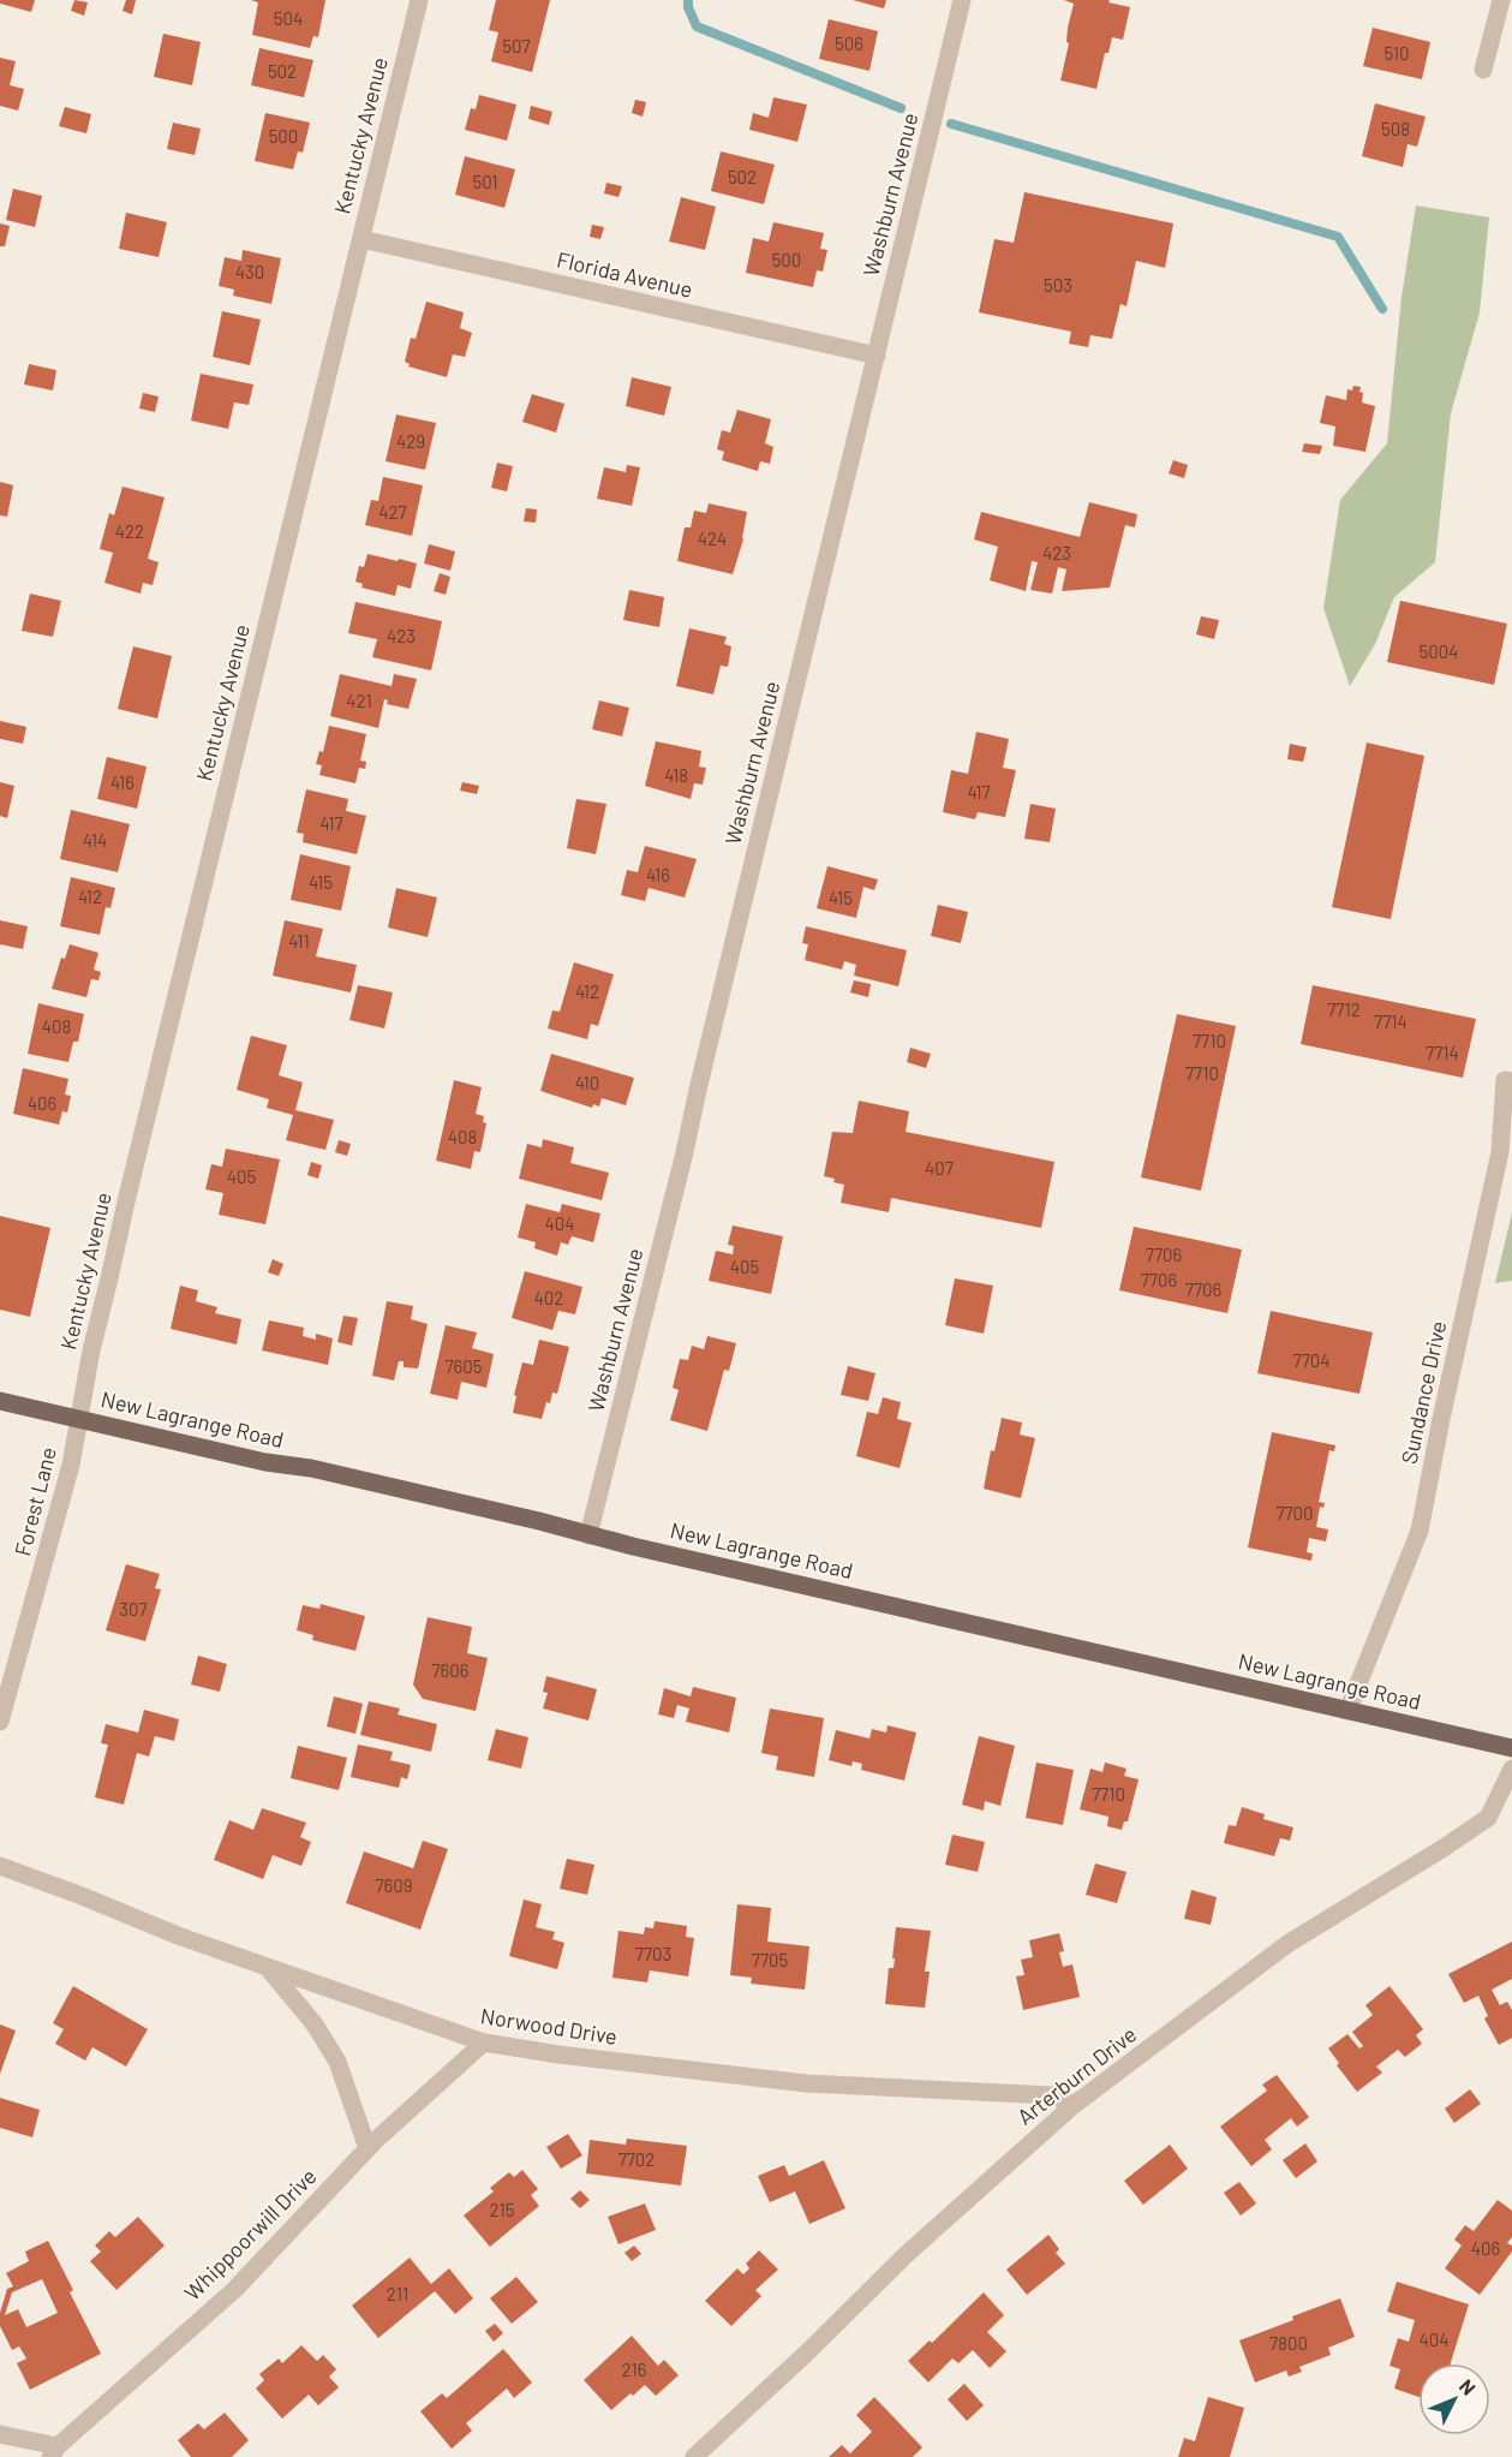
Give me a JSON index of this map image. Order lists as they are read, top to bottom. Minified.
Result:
{"streets":{"main road":["New Lagrange Road"],"street":["Kentucky Avenue","Washburn Avenue","Florida Avenue","Sundance Drive","Forest Lane","Norwood Drive","Arterburn Drive","Whippoorwill Drive"]},"crossings":[["Kentucky Avenue","Florida Avenue"],["Kentucky Avenue","New Lagrange Road"],["Kentucky Avenue","Forest Lane"],["Washburn Avenue","Florida Avenue"],["Washburn Avenue","New Lagrange Road"],["Sundance Drive","New Lagrange Road"],["New Lagrange Road","Forest Lane"],["Norwood Drive","Arterburn Drive"],["Norwood Drive","Whippoorwill Drive"]],"house_numbers":["504","506","507","510","502","508","500","502","501","500","430","503","429","427","422","424","423","423","5004","421","418","416","417","417","414","416","415","412","415","411","412","7712","7714","408","7710","7714","7710","410","406","408","407","405","404","7706","405","7706","7706","402","7704","7605","7700","307","7606","7710","7609","7703","7705","7702","215","406","211","404","7800","216"],"north":"top right"}
